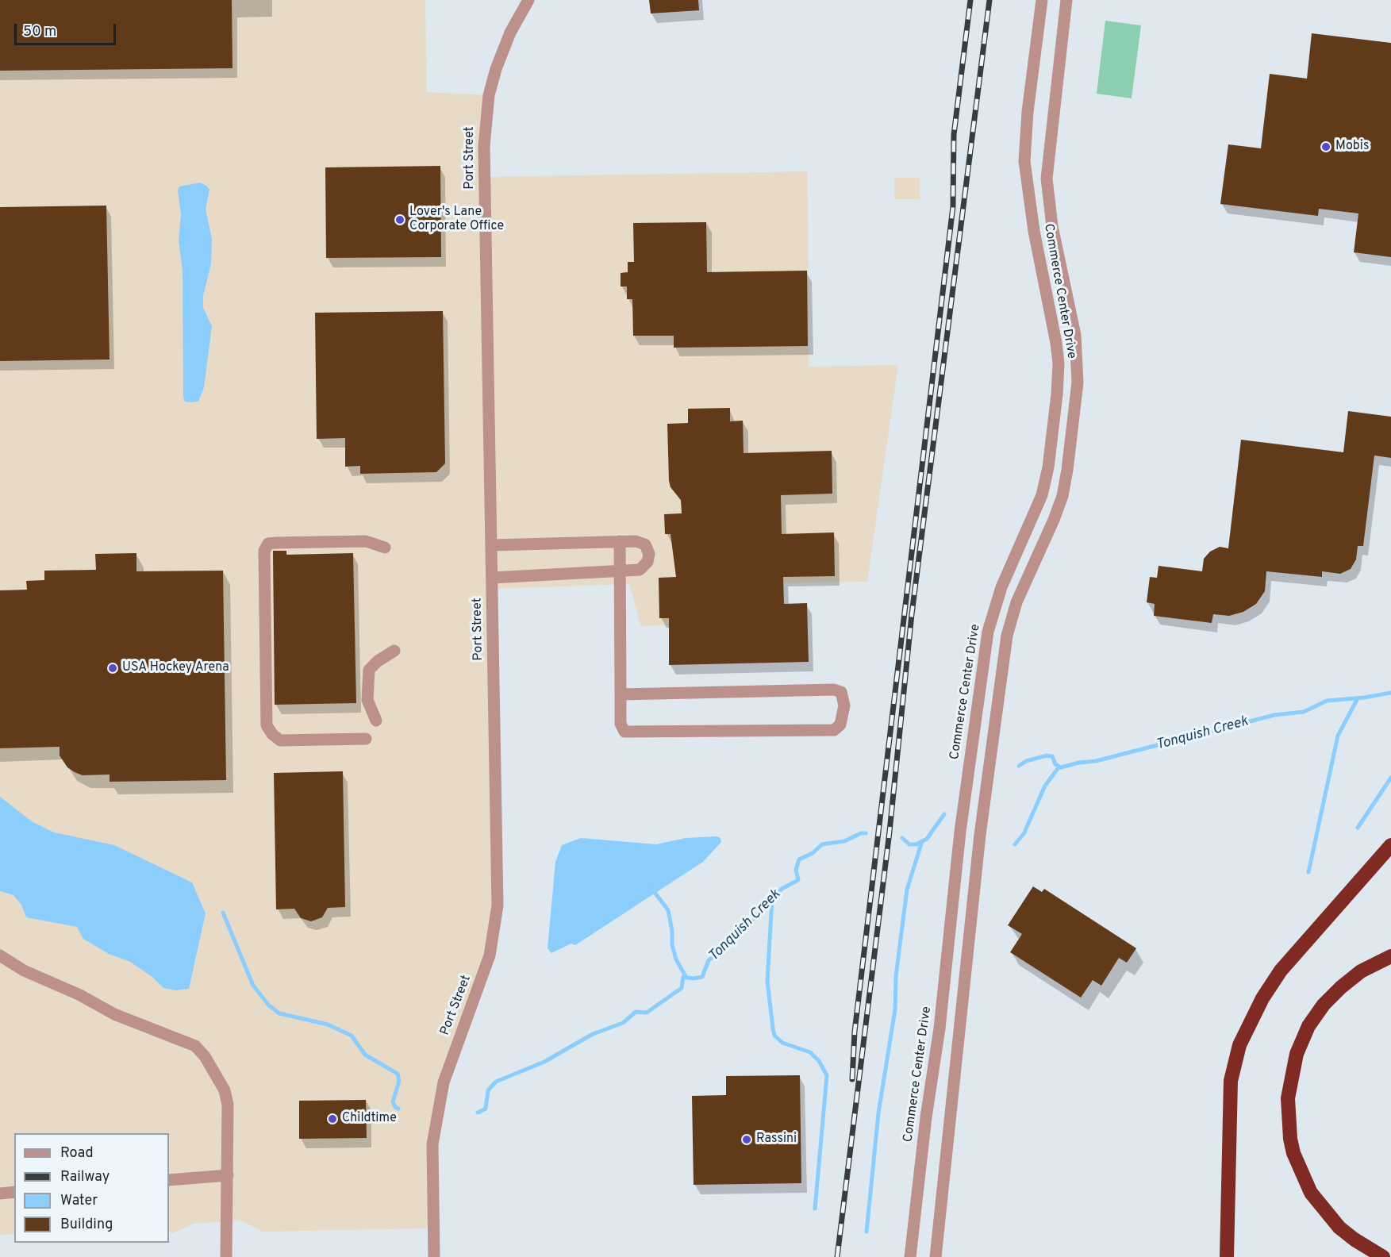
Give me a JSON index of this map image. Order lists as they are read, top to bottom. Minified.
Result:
{"streets":{"street":["Port Street","Commerce Center Drive"]},"water":["Tonquish Creek"],"places":["Mobis","Lover's Lane Corporate Office","USA Hockey Arena","Childtime","Rassini"],"legend":["Road","Railway","Water","Building"],"scale_bar":"50 m"}
